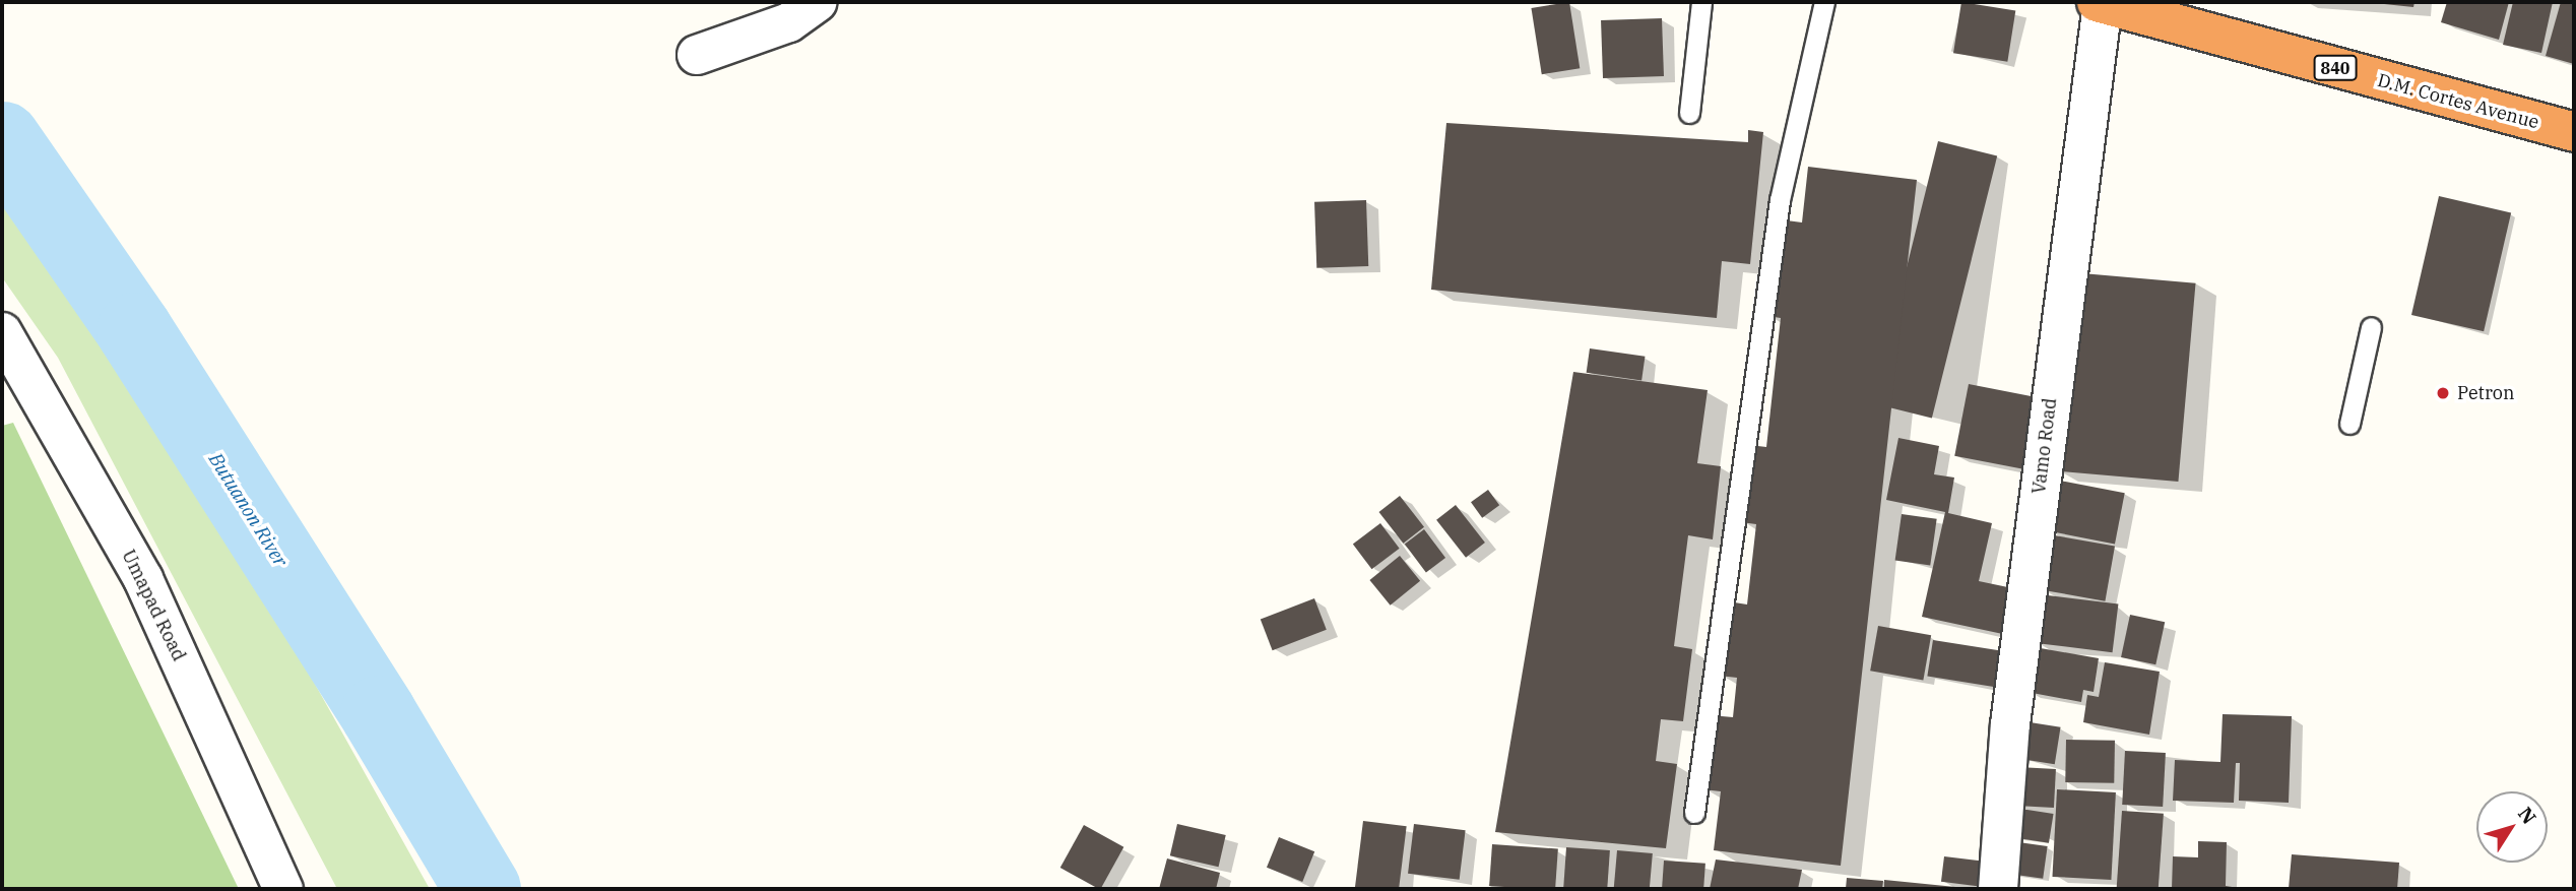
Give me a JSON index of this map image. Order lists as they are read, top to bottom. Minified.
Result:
{"streets":{"highway":["840","D.M. Cortes Avenue"],"street":["Vamo Road","Umapad Road"]},"crossings":[["D.M. Cortes Avenue","Vamo Road"]],"water":["Butuanon River"],"places":["Petron"],"north":"top right"}
